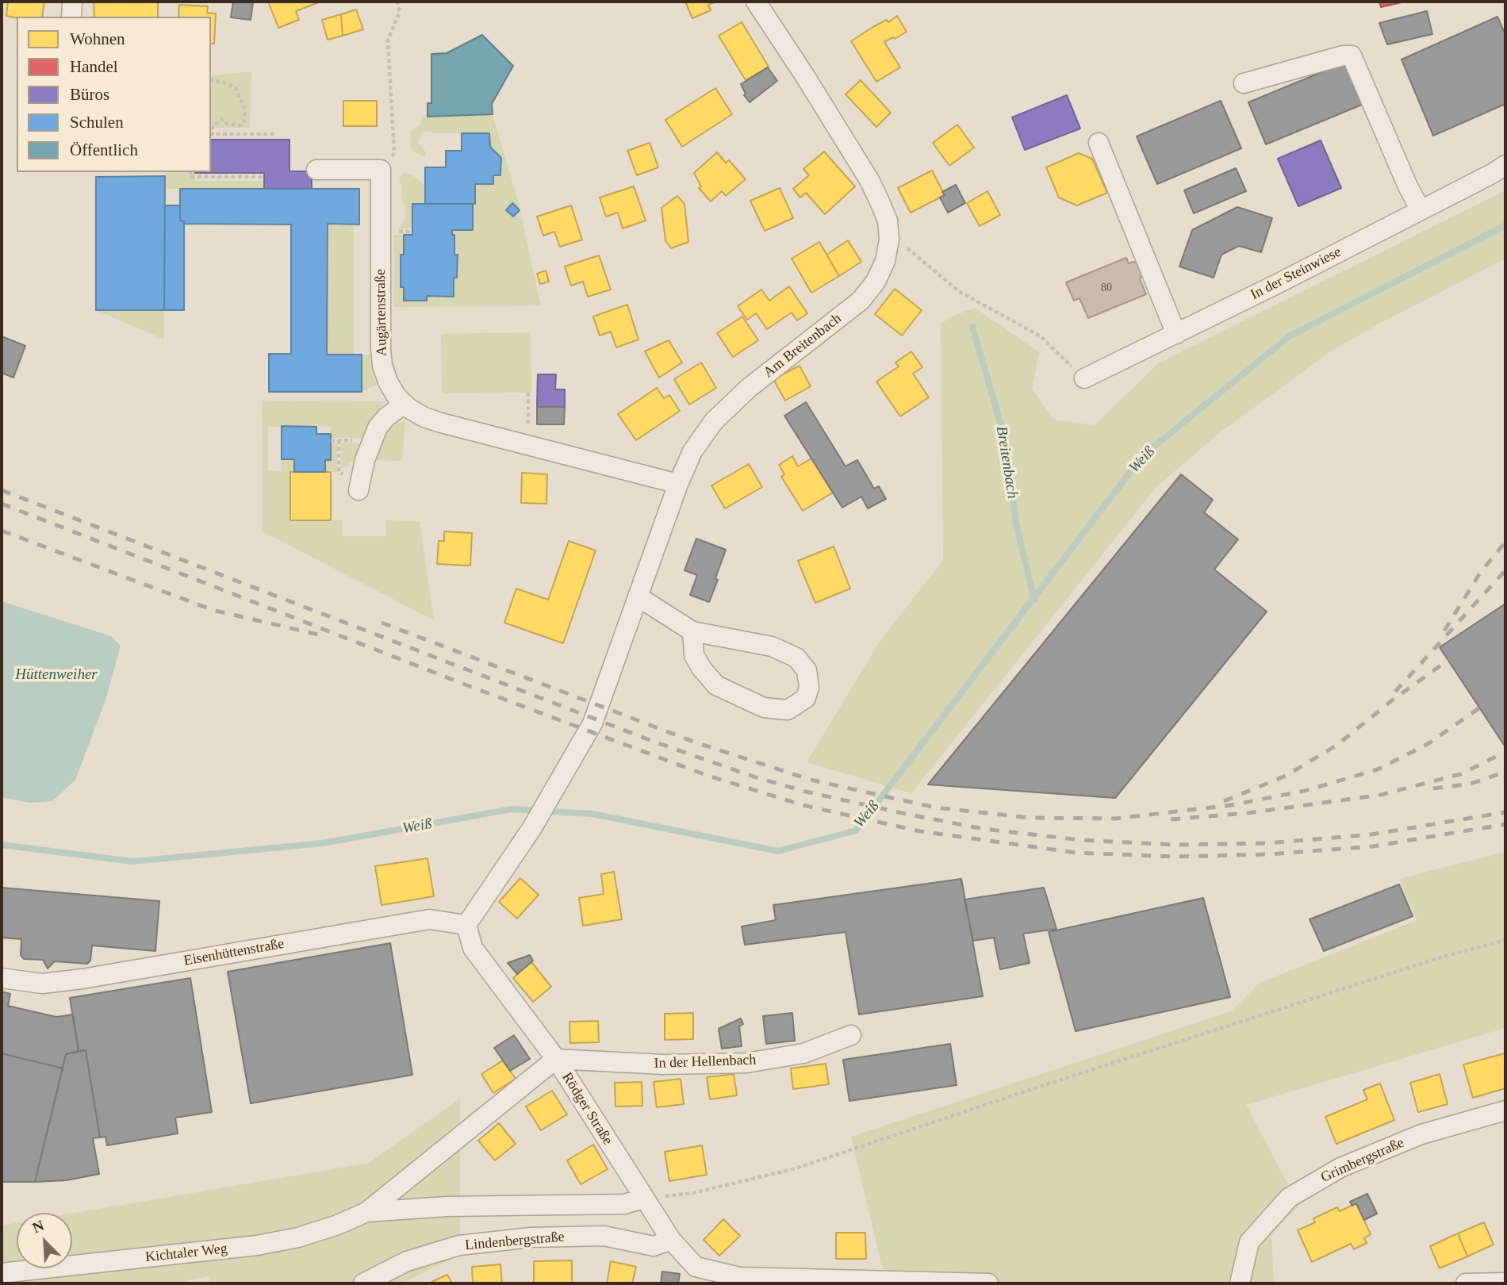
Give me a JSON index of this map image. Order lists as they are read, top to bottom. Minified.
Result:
{"streets":{"street":["In der Steinwiese","Augärtenstraße","Am Breitenbach","Eisenhüttenstraße","In der Hellenbach","Rödger Straße","Grimbergstraße","Lindenbergstraße","Kichtaler Weg"]},"crossings":[["Augärtenstraße","Am Breitenbach"],["Am Breitenbach","Eisenhüttenstraße"],["Am Breitenbach","Rödger Straße"],["Eisenhüttenstraße","Rödger Straße"],["In der Hellenbach","Rödger Straße"],["In der Hellenbach","Kichtaler Weg"],["Rödger Straße","Lindenbergstraße"],["Rödger Straße","Kichtaler Weg"]],"water":["Weiß","Breitenbach","Hüttenweiher"],"house_numbers":["80"],"legend":["Wohnen","Handel","Büros","Schulen","Öffentlich"],"north":"top left"}
